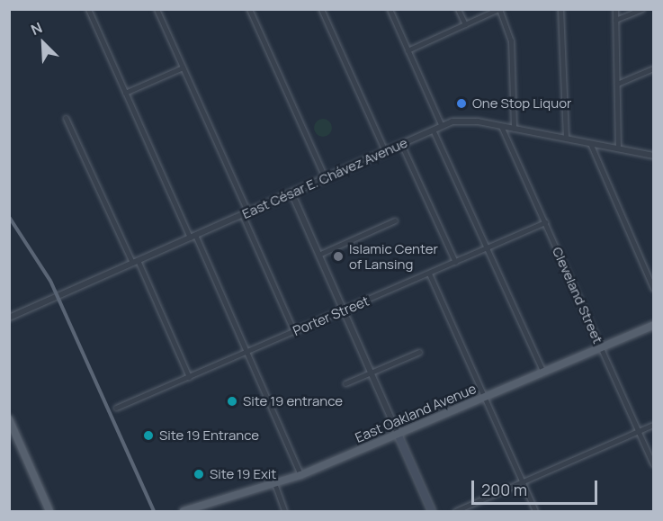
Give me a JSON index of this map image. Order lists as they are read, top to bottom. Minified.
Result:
{"streets":{"main road":["East Oakland Avenue"],"street":["East César E. Chávez Avenue","Cleveland Street","Porter Street"]},"crossings":[["East César E. Chávez Avenue","Cleveland Street"],["Cleveland Street","Porter Street"],["Cleveland Street","East Oakland Avenue"]],"places":["One Stop Liquor","Islamic Center of Lansing","Site 19 entrance","Site 19 Entrance","Site 19 Exit"],"scale_bar":"200 m","north":"top left"}
